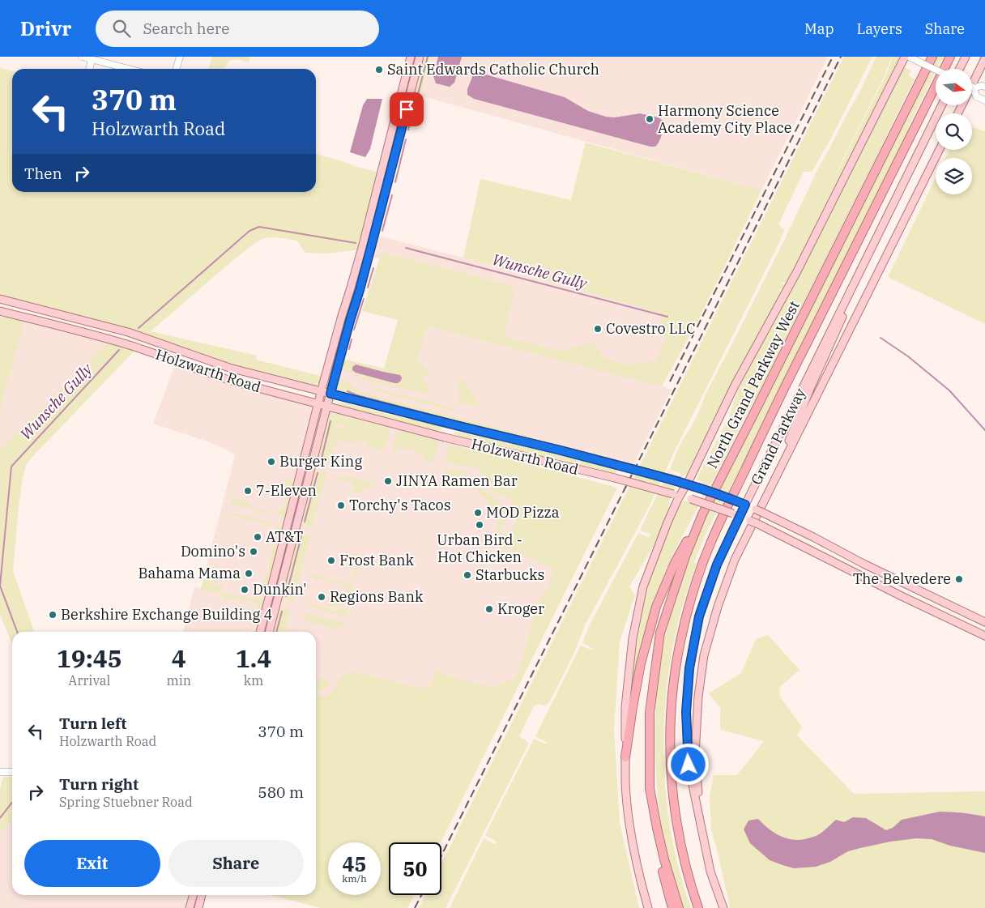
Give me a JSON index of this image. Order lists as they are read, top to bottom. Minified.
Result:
{"streets":{"highway":["North Grand Parkway West"],"main road":["Holzwarth Road","Grand Parkway"]},"crossings":[["Holzwarth Road","North Grand Parkway West"],["Holzwarth Road","Grand Parkway"]],"water":["Wunsche Gully"],"places":["Saint Edwards Catholic Church","Harmony Science Academy City Place","Covestro LLC","Burger King","JINYA Ramen Bar","7-Eleven","Torchy's Tacos","MOD Pizza","Urban Bird - Hot Chicken","AT&T","Domino's","Frost Bank","Bahama Mama","Starbucks","The Belvedere","Dunkin'","Regions Bank","Kroger","Berkshire Exchange Building 4"],"north":"right","page":{"header":"Drivr","search":"Search here","nav":["Map","Layers","Share"],"turn":["370 m","Holzwarth Road"],"then":"Then","eta":["19:45","Arrival","4","min","1.4","km"],"list":[{"name":"Turn left","note":"Holzwarth Road","value":"370 m"},{"name":"Turn right","note":"Spring Stuebner Road","value":"580 m"}],"buttons":["Exit","Share"],"speed":"45 km/h","limit":"50"}}
